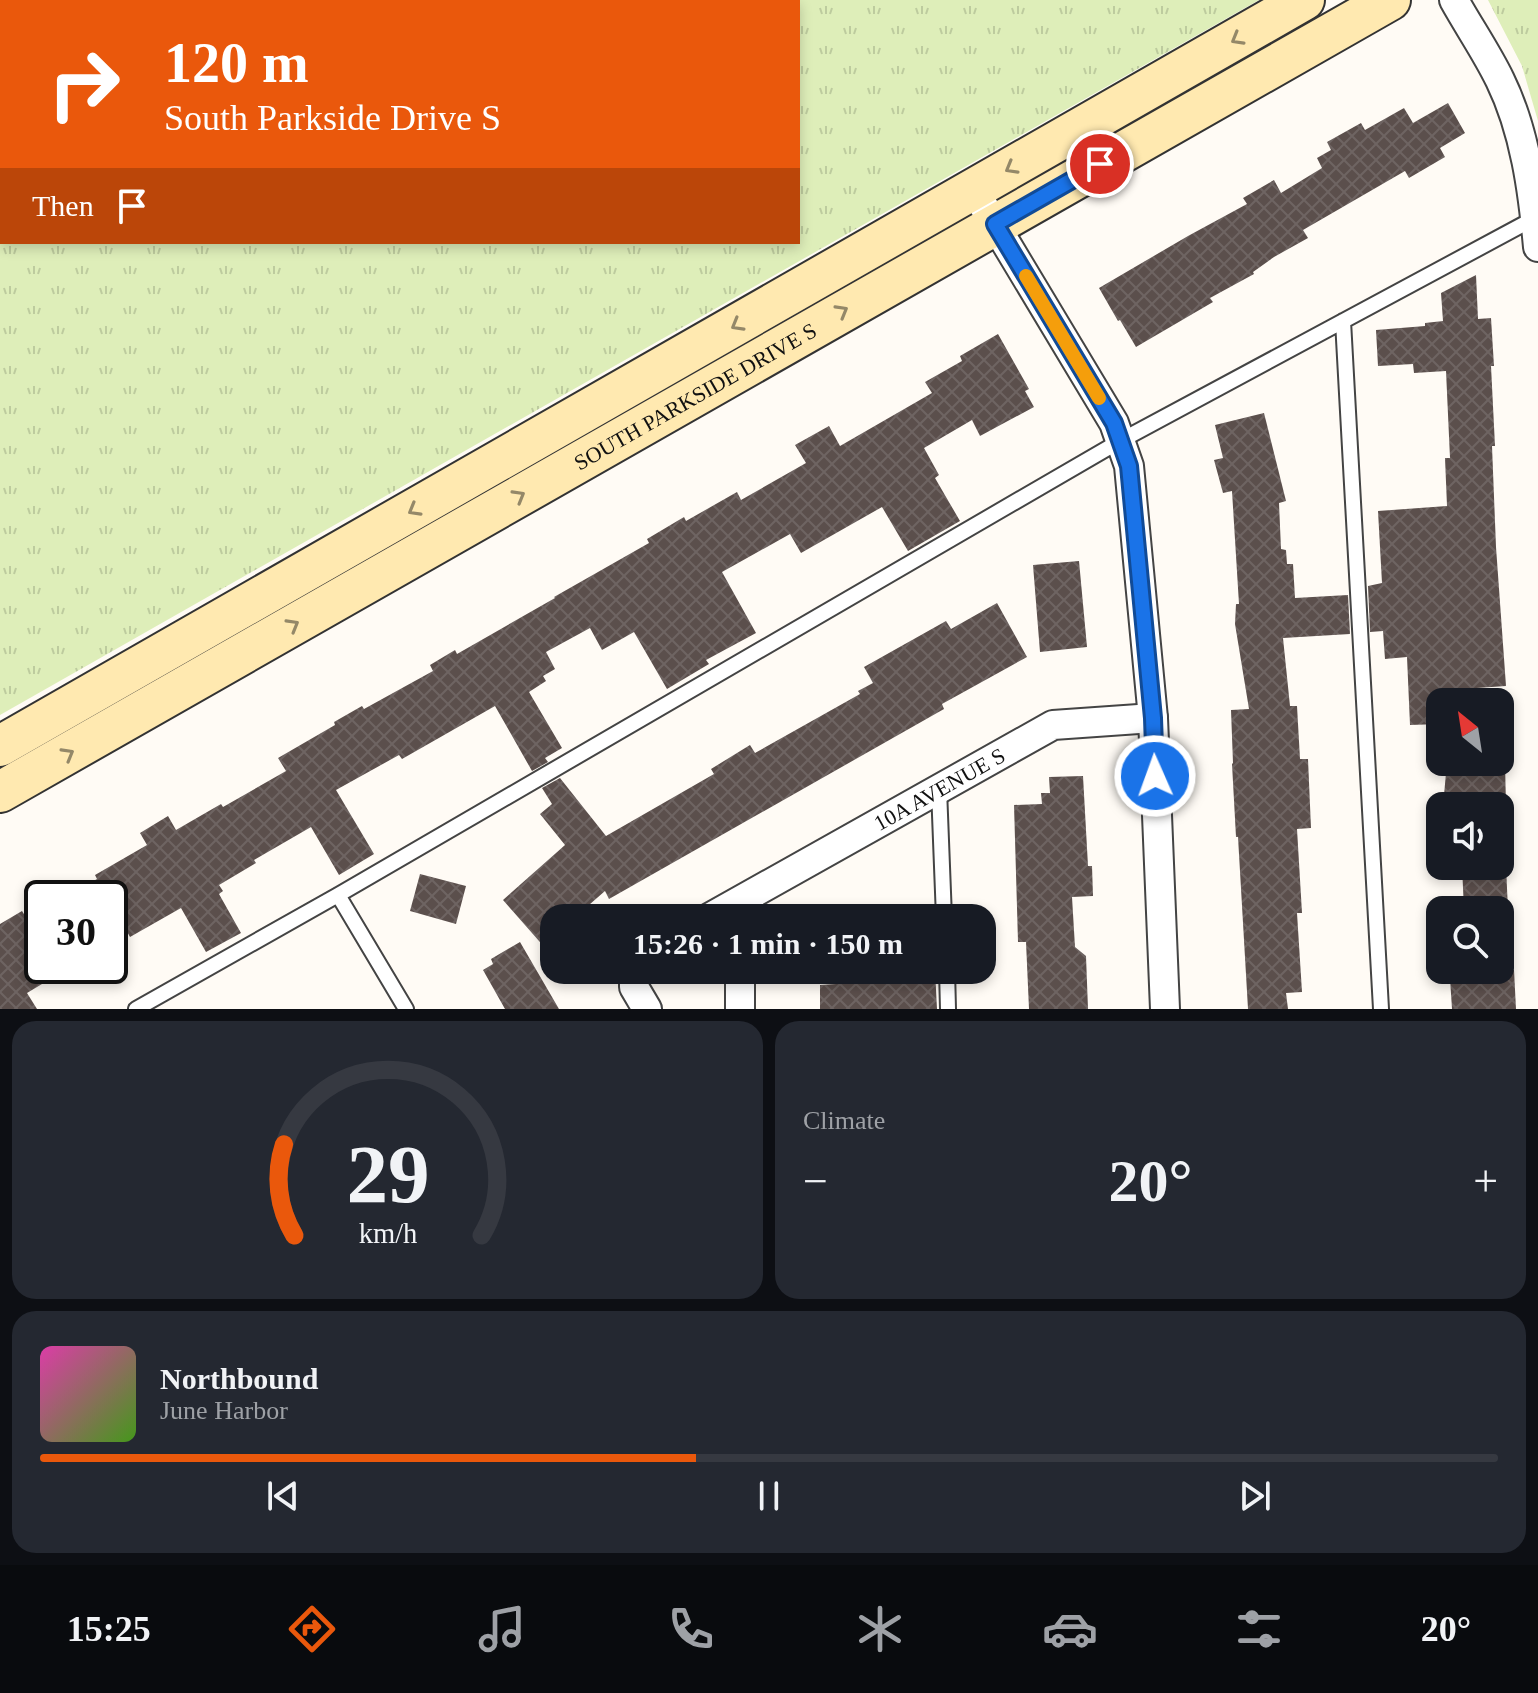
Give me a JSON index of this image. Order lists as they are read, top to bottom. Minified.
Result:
{"streets":{"main road":["SOUTH PARKSIDE DRIVE S"],"street":["10A AVENUE S"]},"north":"top left","page":{"turn":["120 m","South Parkside Drive S"],"then":"Then","limit":"30","trip":"15:26 · 1 min · 150 m","tile":"Climate","heat":["−","20°","+"],"song":["Northbound","June Harbor"],"tabs":["15:25","20°"],"gauge":["29","km/h"]}}
